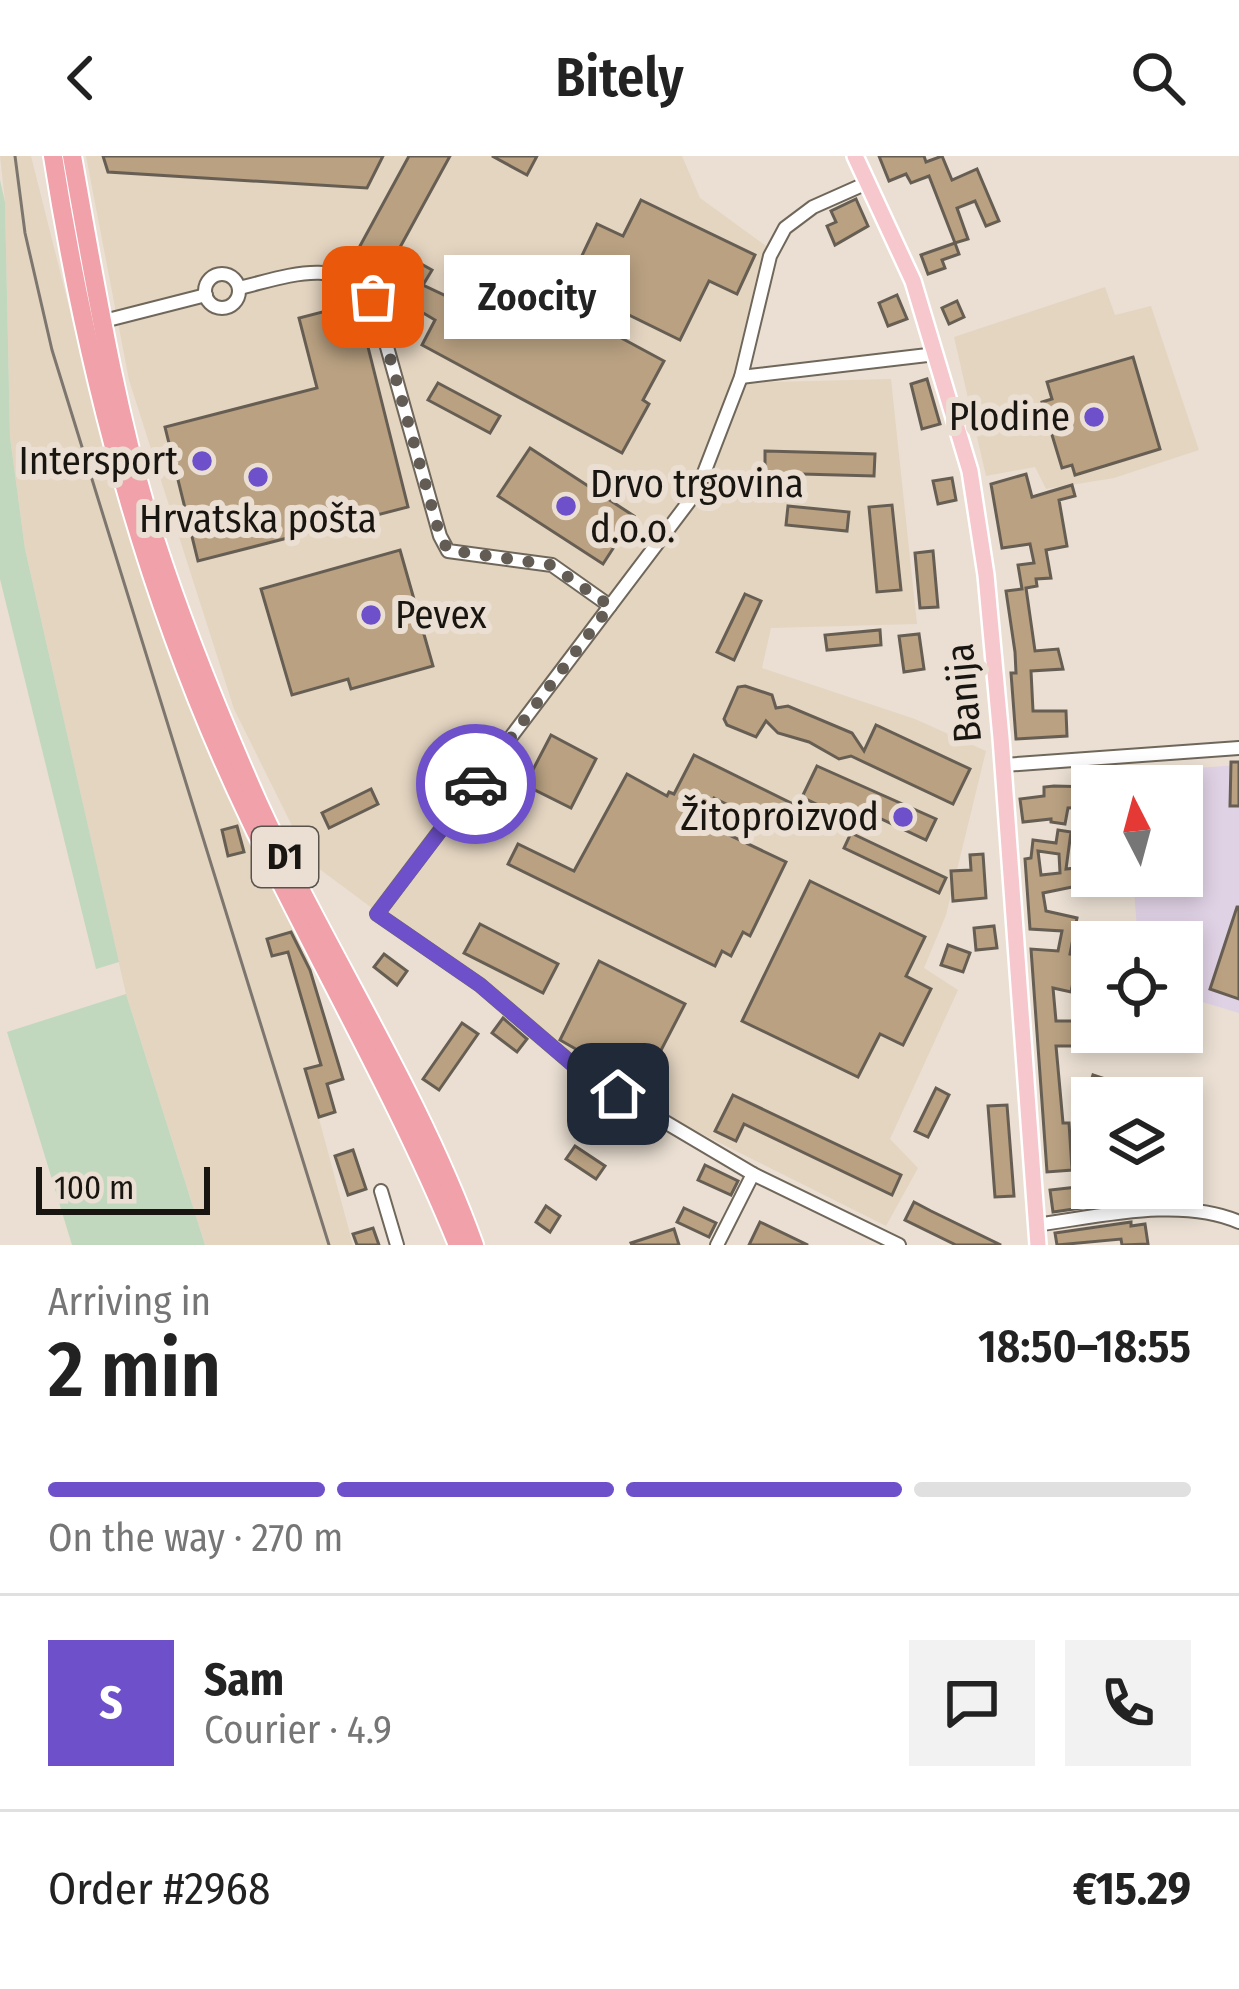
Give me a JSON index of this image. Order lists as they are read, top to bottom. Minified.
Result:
{"streets":{"highway":["D1"],"main road":["Banija"]},"places":["Zoocity","Plodine","Intersport","Hrvatska pošta","Drvo trgovina d.o.o.","Pevex","Žitoproizvod"],"scale_bar":"100 m","north":"top","page":{"header":"Bitely","bubble":"Zoocity","scale":"100 m","heading":["2 min","Arriving in","18:50–18:55"],"panel":["Sam","Courier · 4.9","Order #2968","€15.29"],"bar":"On the way · 270 m","round":"S"}}
